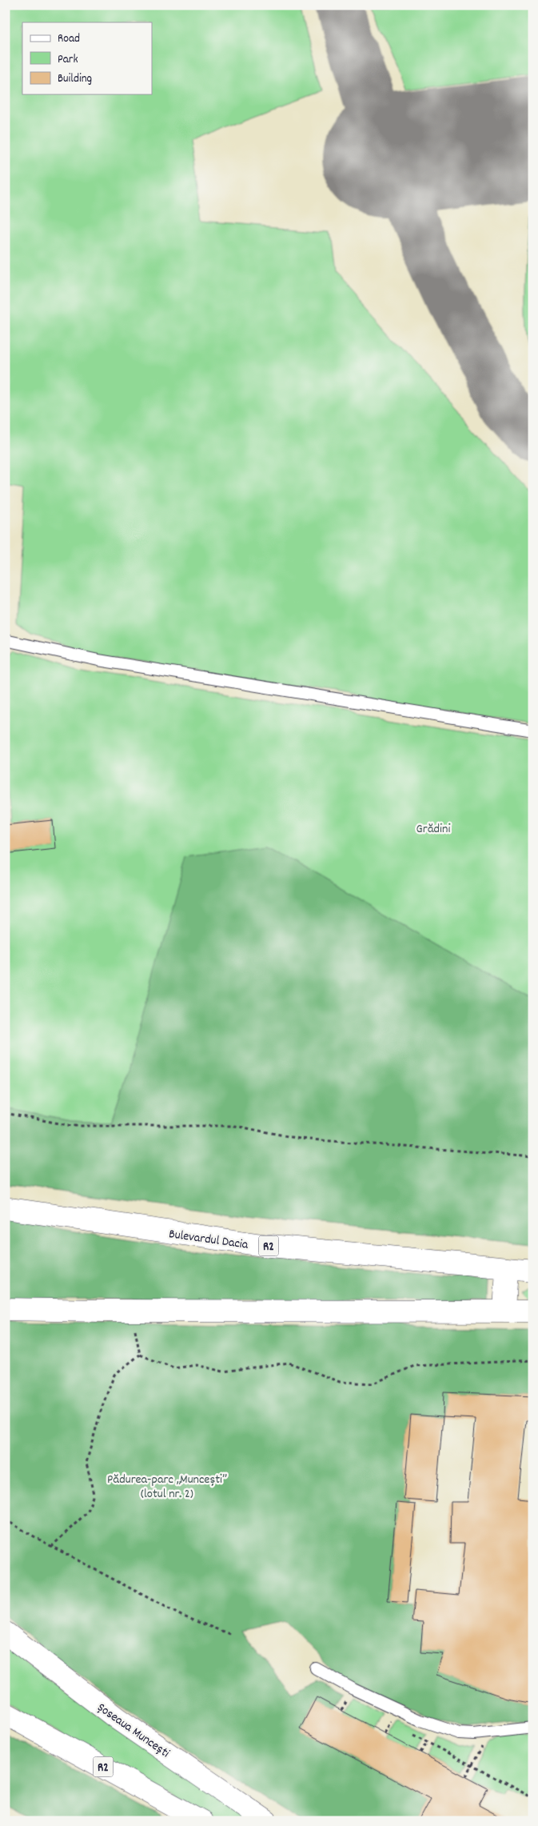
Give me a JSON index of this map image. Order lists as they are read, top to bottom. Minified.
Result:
{"streets":{"main road":["Bulevardul Dacia","R2","Șoseaua Muncești"]},"parks":["Grădini","Pădurea-parc „Muncești” (lotul nr. 2)"],"legend":["Road","Park","Building"]}
